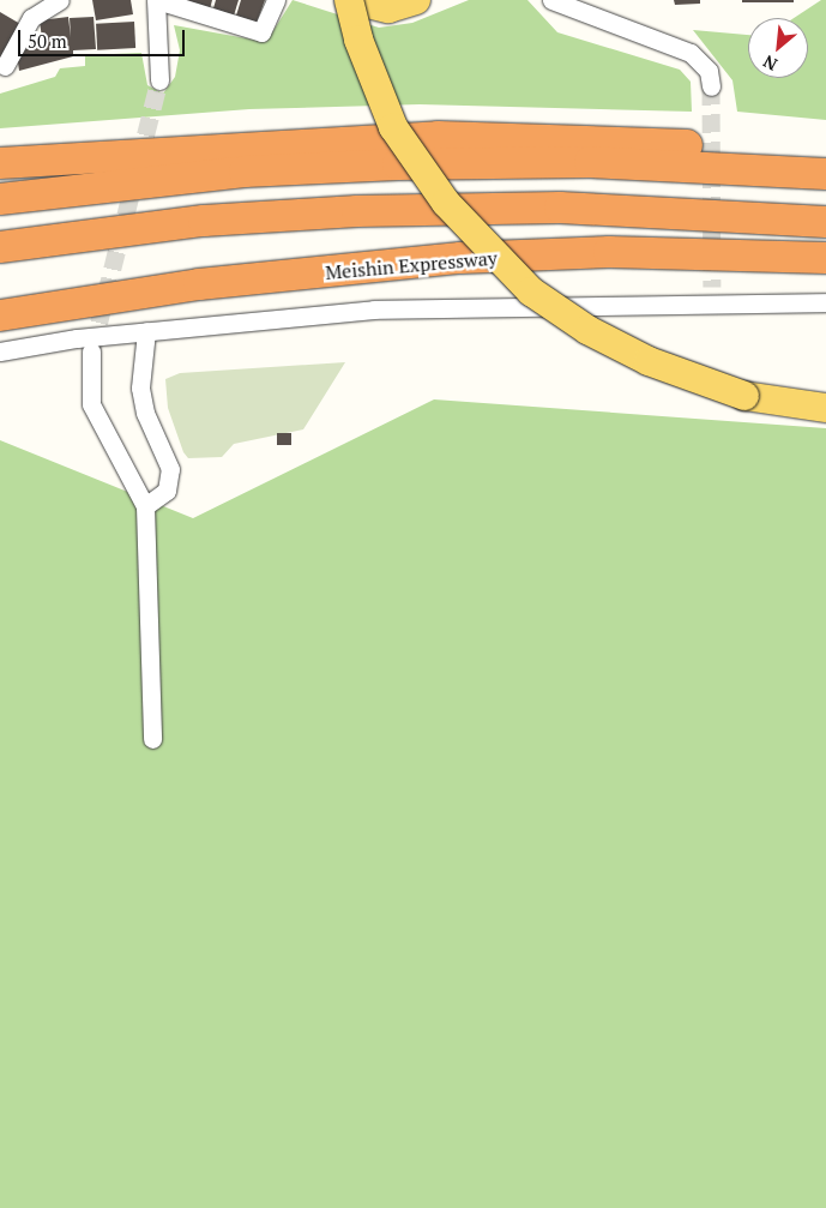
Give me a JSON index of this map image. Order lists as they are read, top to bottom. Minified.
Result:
{"streets":{"highway":["Meishin Expressway"]},"scale_bar":"50 m","north":"bottom left"}
